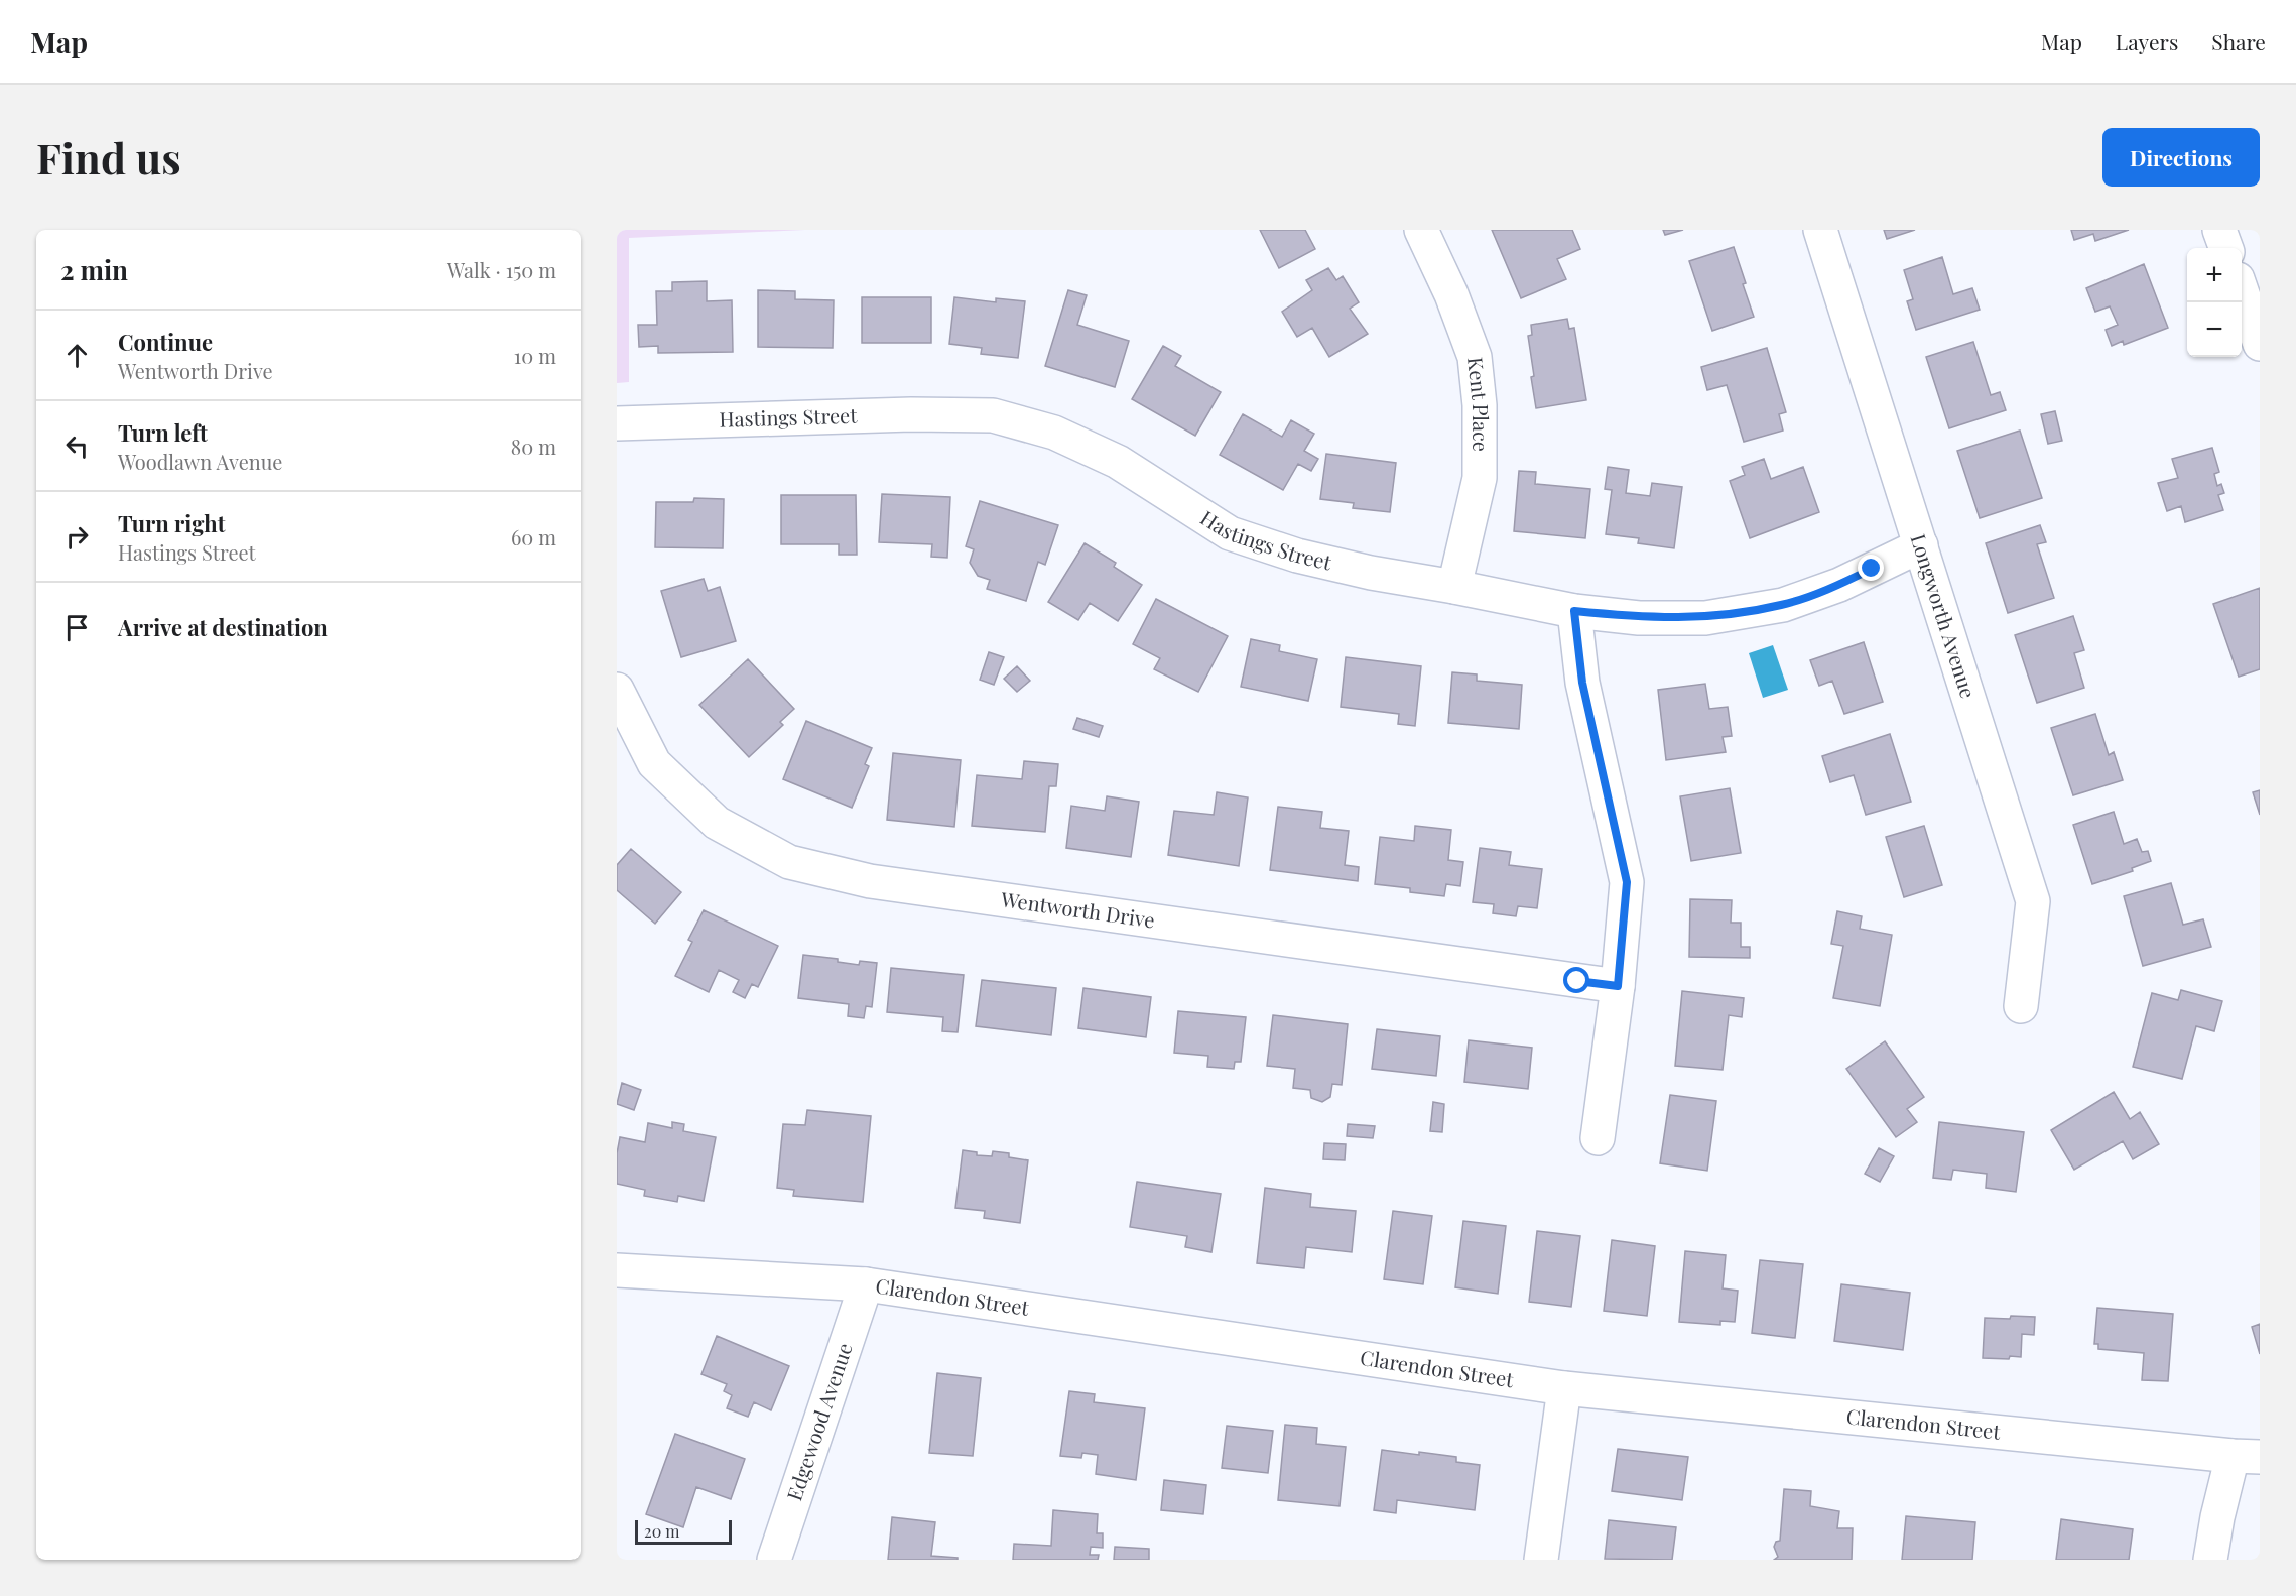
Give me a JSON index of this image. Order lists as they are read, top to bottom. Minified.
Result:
{"streets":{"street":["Kent Place","Hastings Street","Longworth Avenue","Wentworth Drive","Clarendon Street","Edgewood Avenue"]},"crossings":[["Kent Place","Hastings Street"],["Hastings Street","Longworth Avenue"],["Clarendon Street","Edgewood Avenue"]],"scale_bar":"20 m","page":{"header":"Map","nav":["Map","Layers","Share"],"buttons":"Directions","title":"Find us","heading":["2 min","Walk · 150 m"],"map_buttons":["+","−"],"list":[["Continue","Wentworth Drive","10 m"],["Turn left","Woodlawn Avenue","80 m"],["Turn right","Hastings Street","60 m"],"Arrive at destination"],"scale":"20 m"}}
